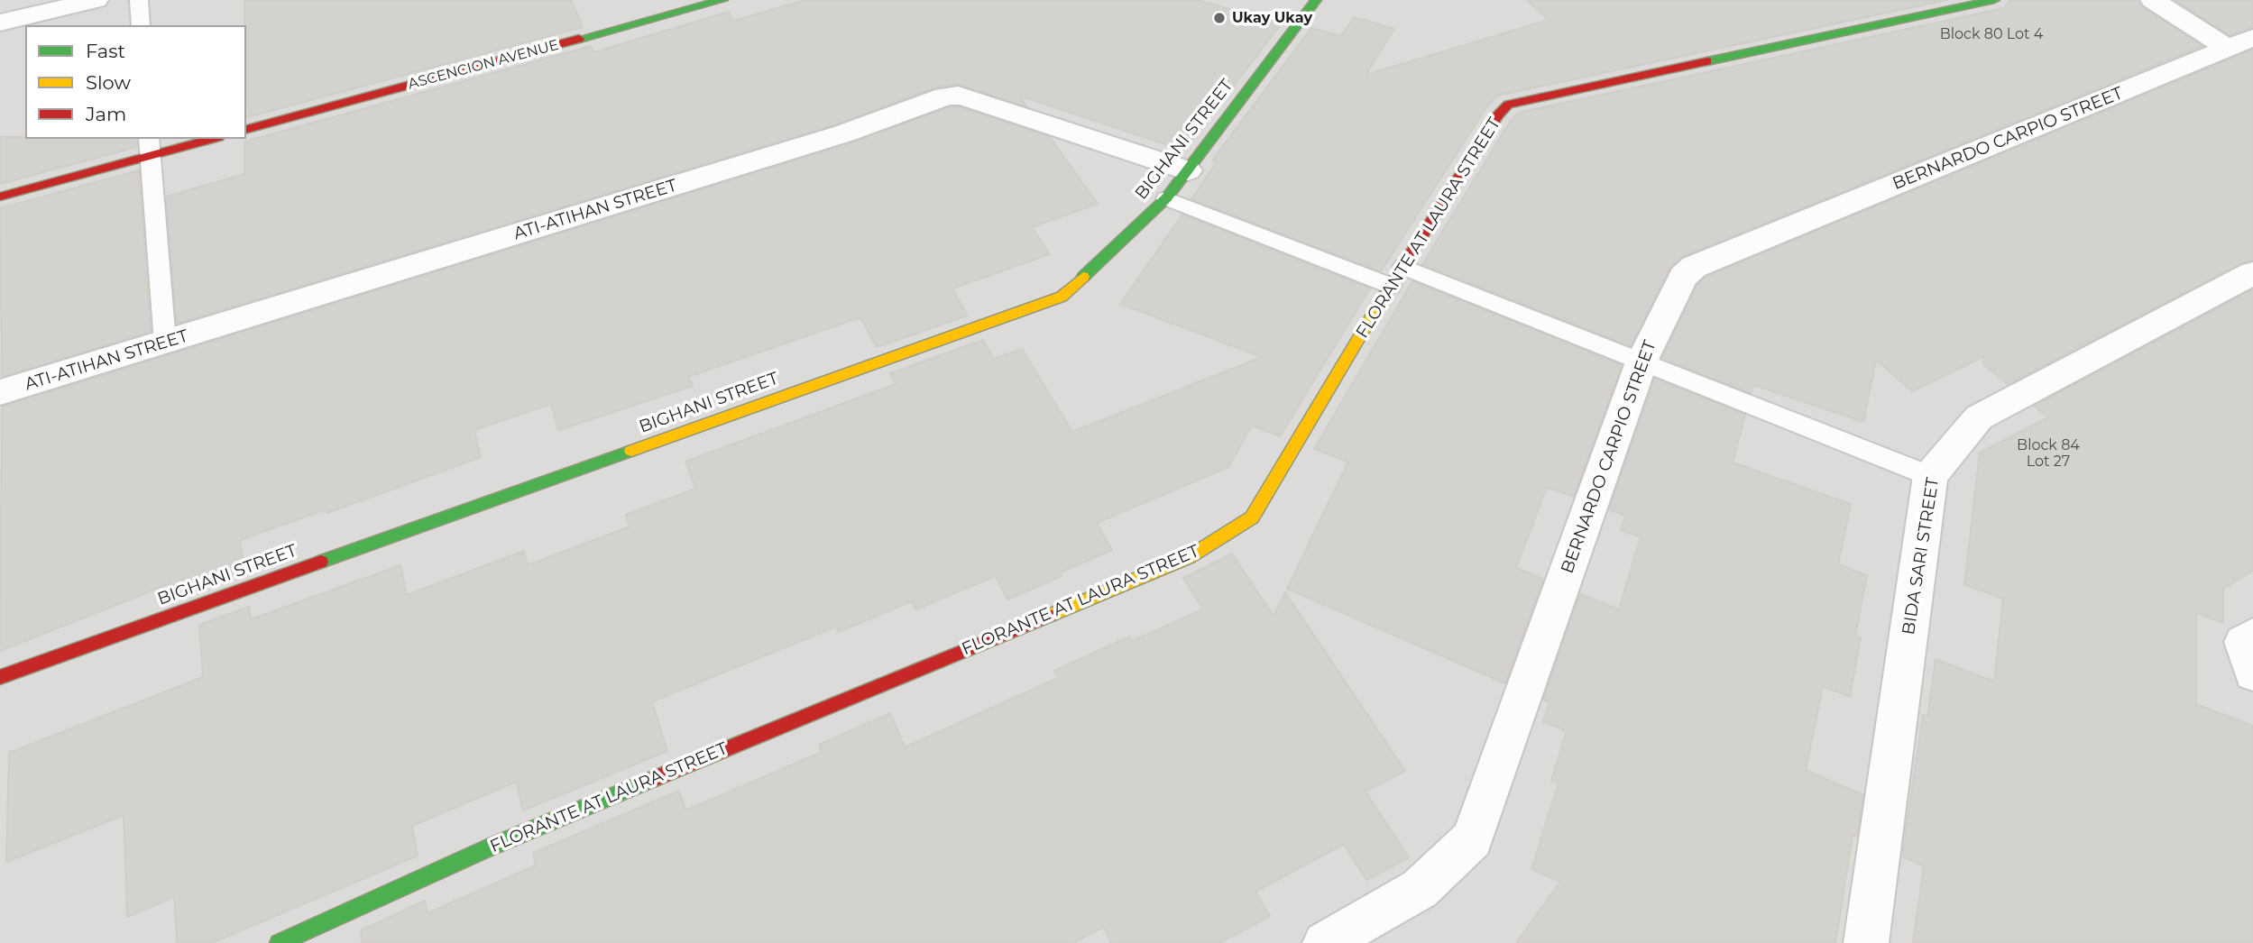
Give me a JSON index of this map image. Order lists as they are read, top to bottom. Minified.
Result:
{"streets":{"street":["ASCENCION AVENUE","BERNARDO CARPIO STREET","BIGHANI STREET","ATI-ATIHAN STREET","FLORANTE AT LAURA STREET","BIDA SARI STREET"]},"crossings":[["BIGHANI STREET","ATI-ATIHAN STREET"]],"places":["Ukay Ukay"],"house_numbers":["Block 80 Lot 4","Block 84 Lot 27"],"legend":["Fast","Slow","Jam"]}
